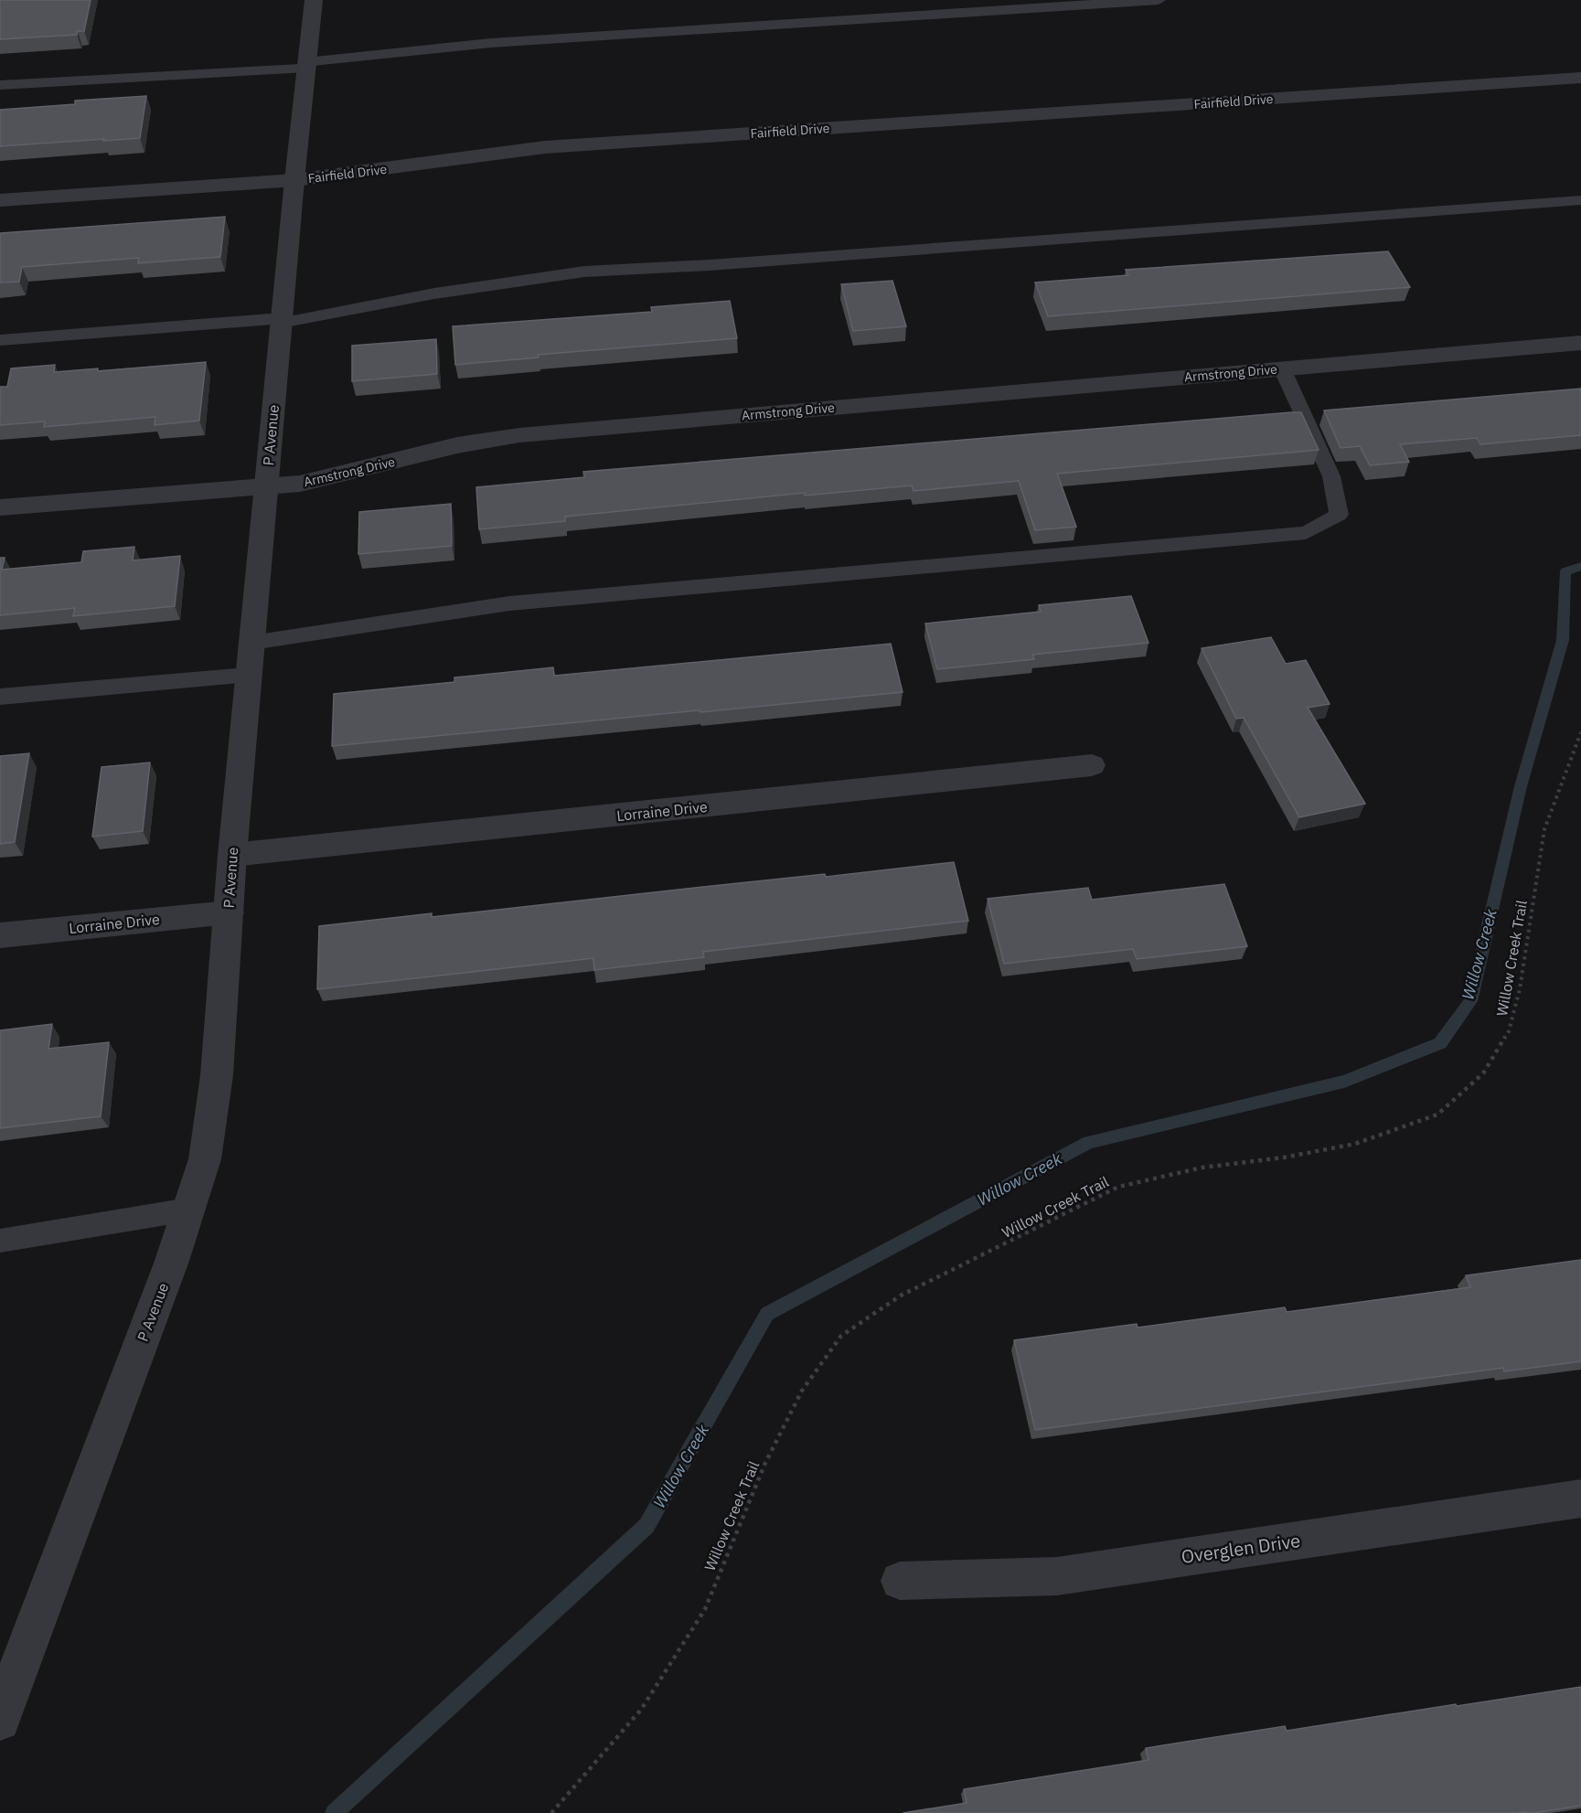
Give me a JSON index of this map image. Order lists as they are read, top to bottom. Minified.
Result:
{"streets":{"street":["Fairfield Drive","Armstrong Drive","P Avenue","Lorraine Drive","Overglen Drive"],"path":["Willow Creek Trail"]},"crossings":[["Fairfield Drive","P Avenue"],["Armstrong Drive","P Avenue"],["P Avenue","Lorraine Drive"]],"water":["Willow Creek"]}
